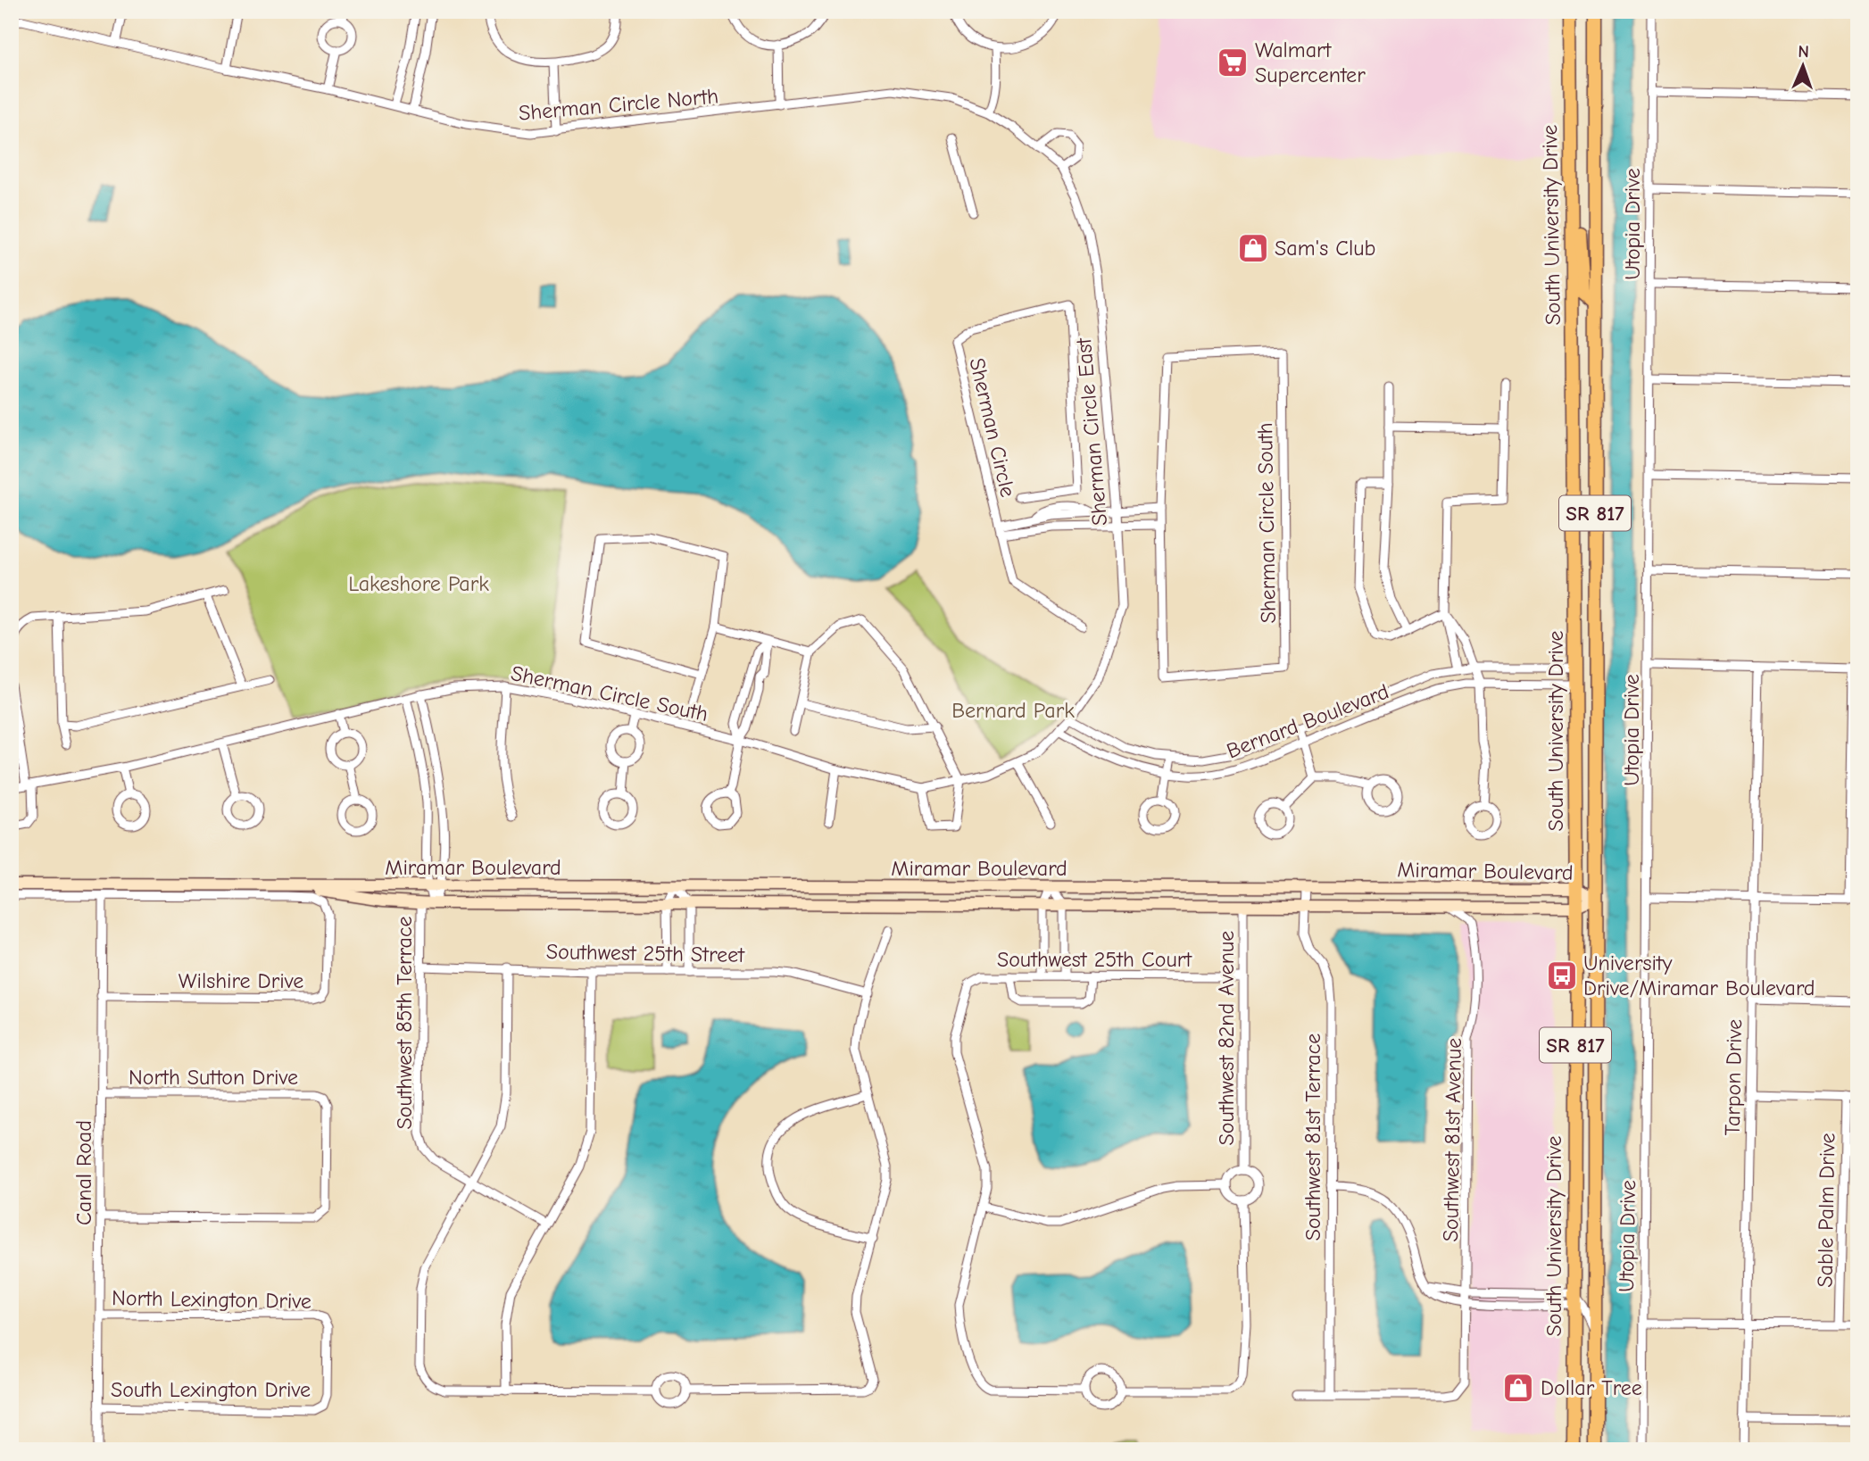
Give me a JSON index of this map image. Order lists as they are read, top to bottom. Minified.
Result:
{"streets":{"main road":["South University Drive","SR 817"],"street":["Sherman Circle North","Utopia Drive","Sherman Circle","Sherman Circle East","Sherman Circle South","Bernard Boulevard","Miramar Boulevard","Southwest 25th Street","Southwest 25th Court","Wilshire Drive","Southwest 85th Terrace","Southwest 82nd Avenue","North Sutton Drive","Tarpon Drive","Southwest 81st Terrace","Southwest 81st Avenue","Canal Road","Sable Palm Drive","North Lexington Drive","South Lexington Drive"]},"crossings":[["Sherman Circle North","Sherman Circle East"],["South University Drive","Bernard Boulevard"],["South University Drive","Miramar Boulevard"],["Sherman Circle East","Sherman Circle South"],["Sherman Circle East","Bernard Boulevard"],["Sherman Circle South","Bernard Boulevard"],["Miramar Boulevard","Southwest 85th Terrace"],["Miramar Boulevard","Southwest 82nd Avenue"],["Miramar Boulevard","Southwest 81st Terrace"],["Miramar Boulevard","Southwest 81st Avenue"],["Southwest 25th Street","Southwest 85th Terrace"],["Southwest 25th Court","Southwest 82nd Avenue"],["Wilshire Drive","Canal Road"],["North Sutton Drive","Canal Road"],["Southwest 81st Terrace","Southwest 81st Avenue"],["Canal Road","North Lexington Drive"],["Canal Road","South Lexington Drive"],["North Lexington Drive","South Lexington Drive"]],"parks":["Lakeshore Park","Bernard Park"],"places":{"supermarket":["Walmart Supercenter"],"shop":["Sam's Club","Dollar Tree"],"bus stop":["University Drive/Miramar Boulevard"]},"north":"top"}
